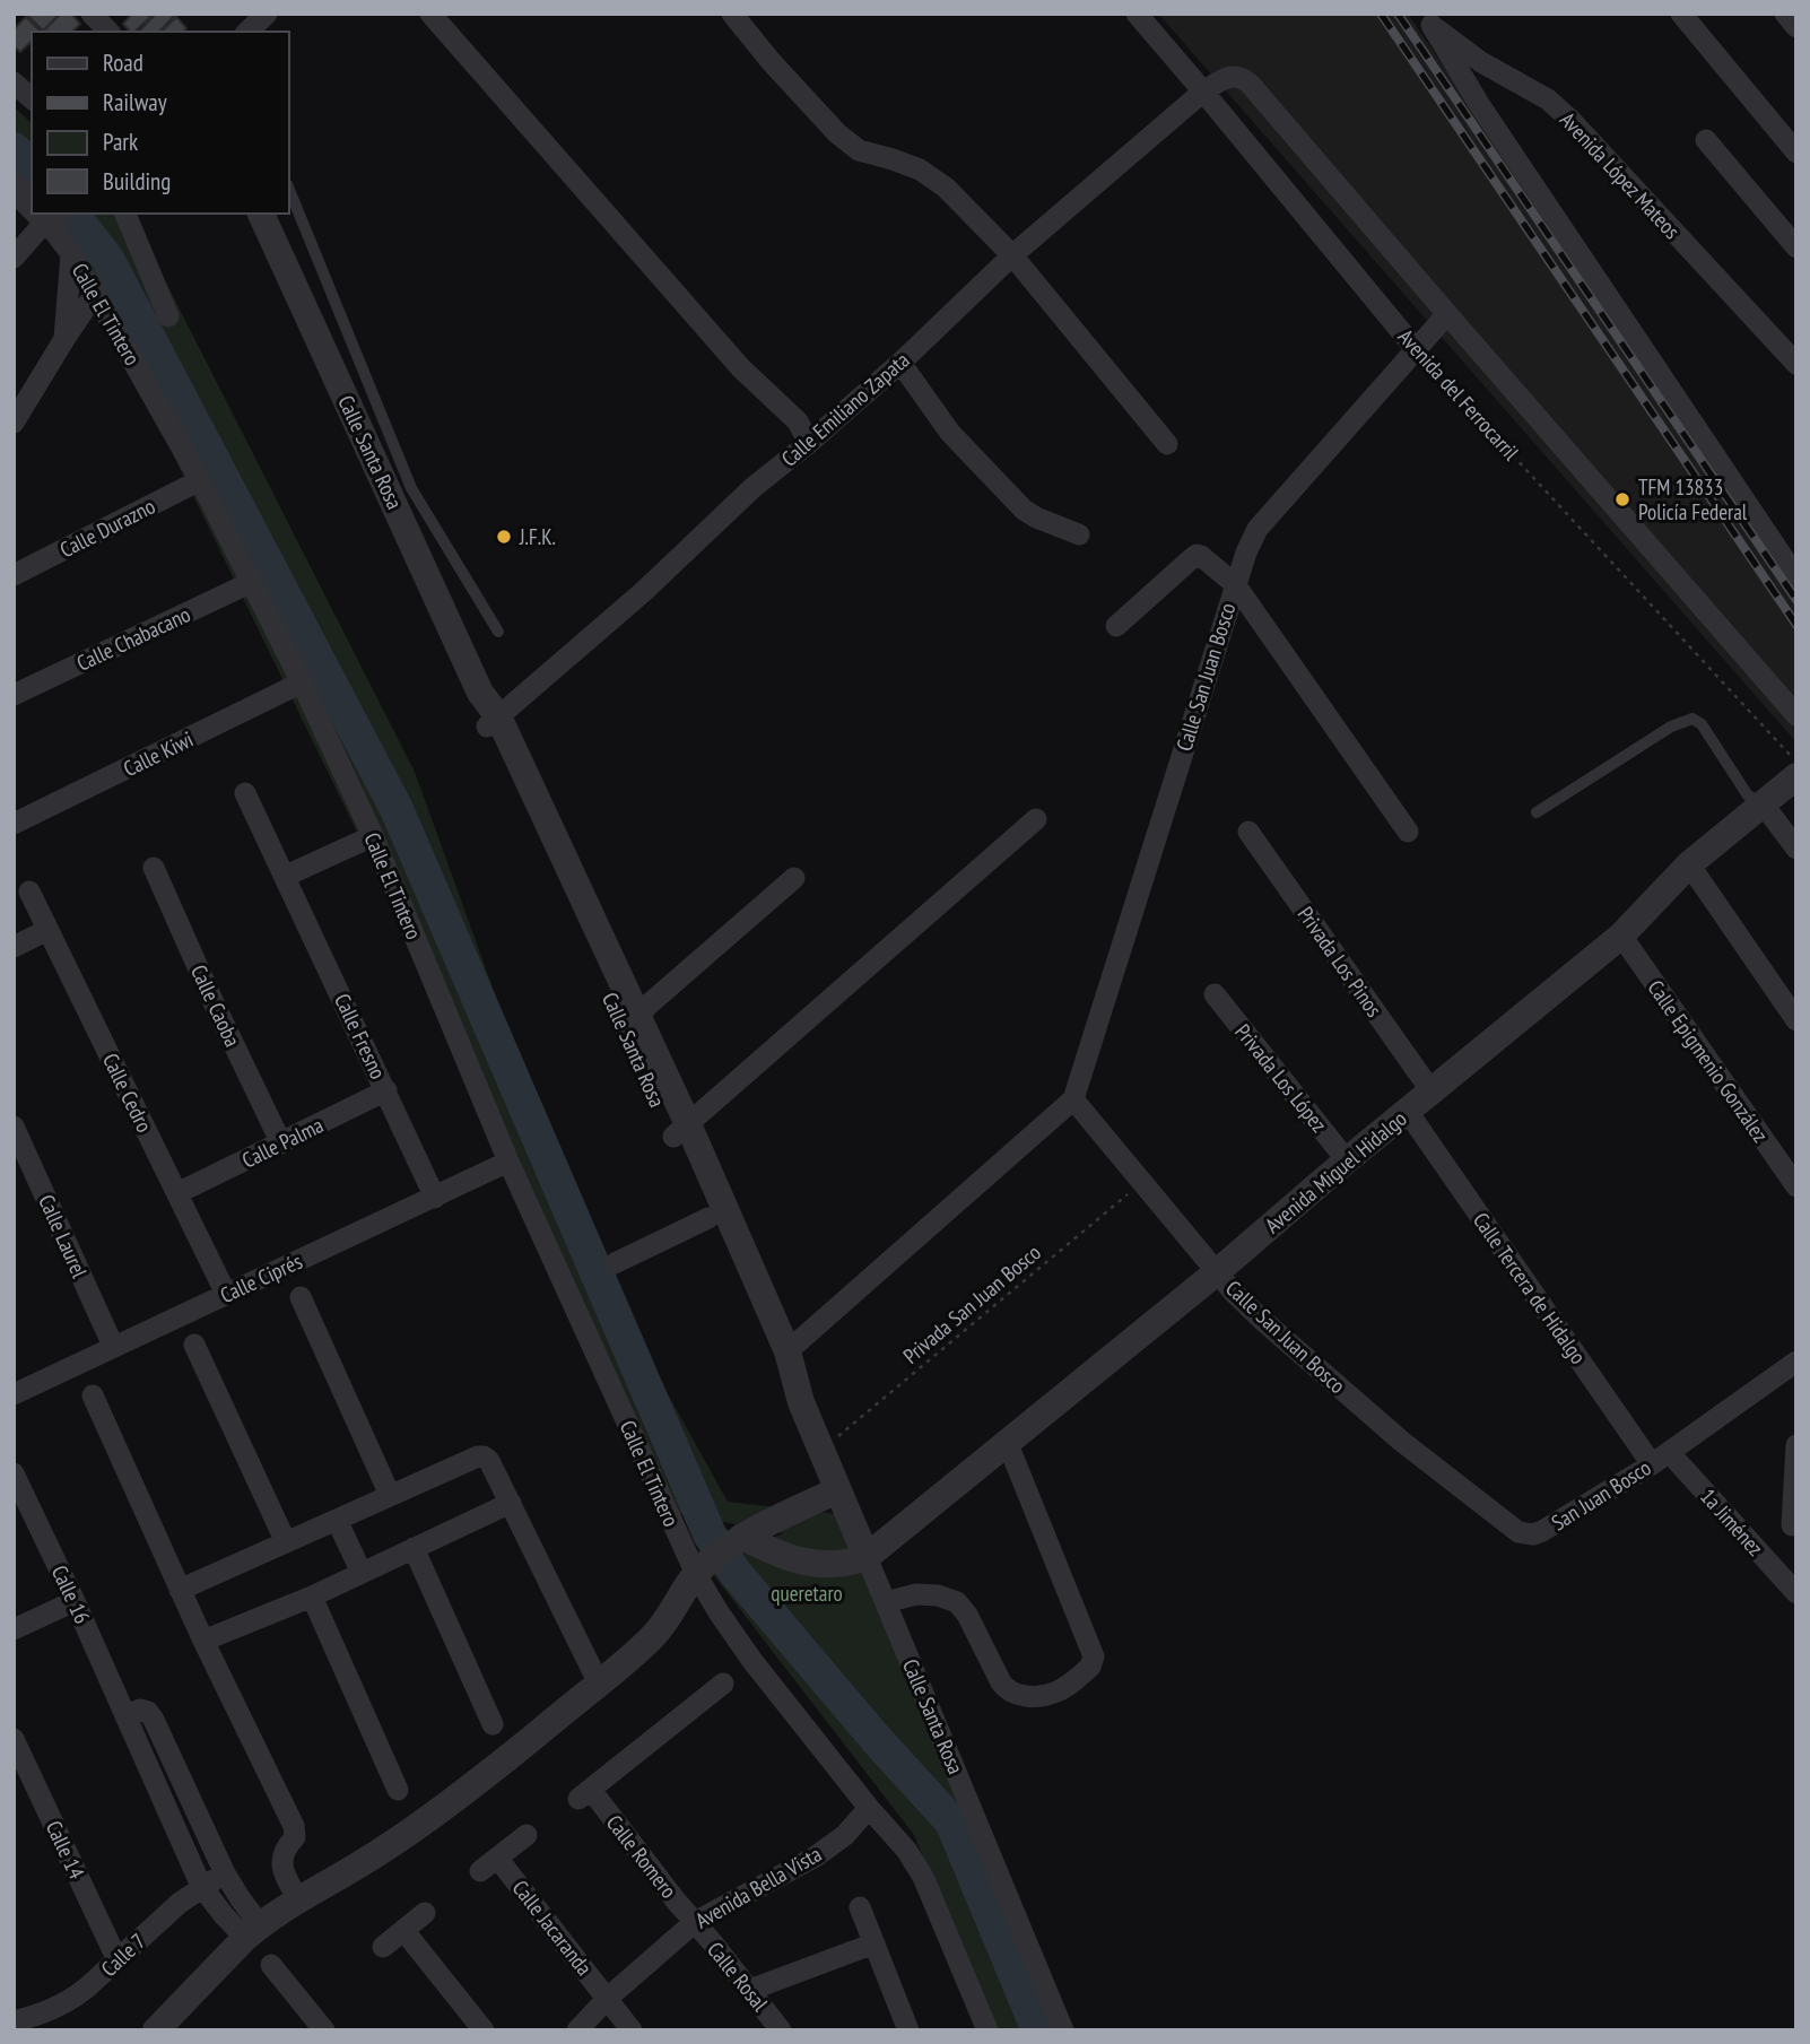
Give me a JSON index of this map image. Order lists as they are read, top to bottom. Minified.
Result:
{"streets":{"street":["Avenida López Mateos","Calle El Tintero","Avenida del Ferrocarril","Calle Emiliano Zapata","Calle Santa Rosa","Calle Durazno","Calle Chabacano","Calle San Juan Bosco","Calle Kiwi","Privada Los Pinos","Calle Caoba","Calle Fresno","Calle Epigmenio González","Privada Los López","Calle Cedro","Calle Palma","Avenida Miguel Hidalgo","Calle Laurel","Calle Ciprés","Calle Tercera de Hidalgo","San Juan Bosco","1a Jiménez","Calle 16","Calle 14","Calle Romero","Avenida Bella Vista","Calle Jacaranda","Calle 7","Calle Rosal"],"path":["Privada San Juan Bosco"]},"crossings":[["Calle El Tintero","Calle Durazno"],["Calle El Tintero","Calle Chabacano"],["Calle El Tintero","Calle Kiwi"],["Calle El Tintero","Calle Ciprés"],["Calle El Tintero","Avenida Bella Vista"],["Avenida del Ferrocarril","Calle Emiliano Zapata"],["Avenida del Ferrocarril","Calle San Juan Bosco"],["Calle Emiliano Zapata","Calle Santa Rosa"],["Calle Emiliano Zapata","Calle San Juan Bosco"],["Calle Santa Rosa","Avenida Miguel Hidalgo"],["Calle Santa Rosa","Privada San Juan Bosco"],["Calle San Juan Bosco","Avenida Miguel Hidalgo"],["Calle San Juan Bosco","Privada San Juan Bosco"],["Calle San Juan Bosco","San Juan Bosco"],["Privada Los Pinos","Avenida Miguel Hidalgo"],["Calle Caoba","Calle Palma"],["Calle Fresno","Calle Palma"],["Calle Fresno","Calle Ciprés"],["Calle Epigmenio González","Avenida Miguel Hidalgo"],["Privada Los López","Avenida Miguel Hidalgo"],["Calle Cedro","Calle Palma"],["Calle Cedro","Calle Ciprés"],["Avenida Miguel Hidalgo","Calle Tercera de Hidalgo"],["Calle Laurel","Calle Ciprés"],["Calle Tercera de Hidalgo","San Juan Bosco"],["Calle Tercera de Hidalgo","1a Jiménez"],["San Juan Bosco","1a Jiménez"],["Calle 16","Calle 7"],["Calle 14","Calle 7"],["Calle Romero","Avenida Bella Vista"],["Calle Romero","Calle Rosal"],["Avenida Bella Vista","Calle Jacaranda"],["Avenida Bella Vista","Calle Rosal"]],"parks":["queretaro"],"places":["TFM 13833 Policía Federal","J.F.K."],"legend":["Road","Railway","Park","Building"]}
